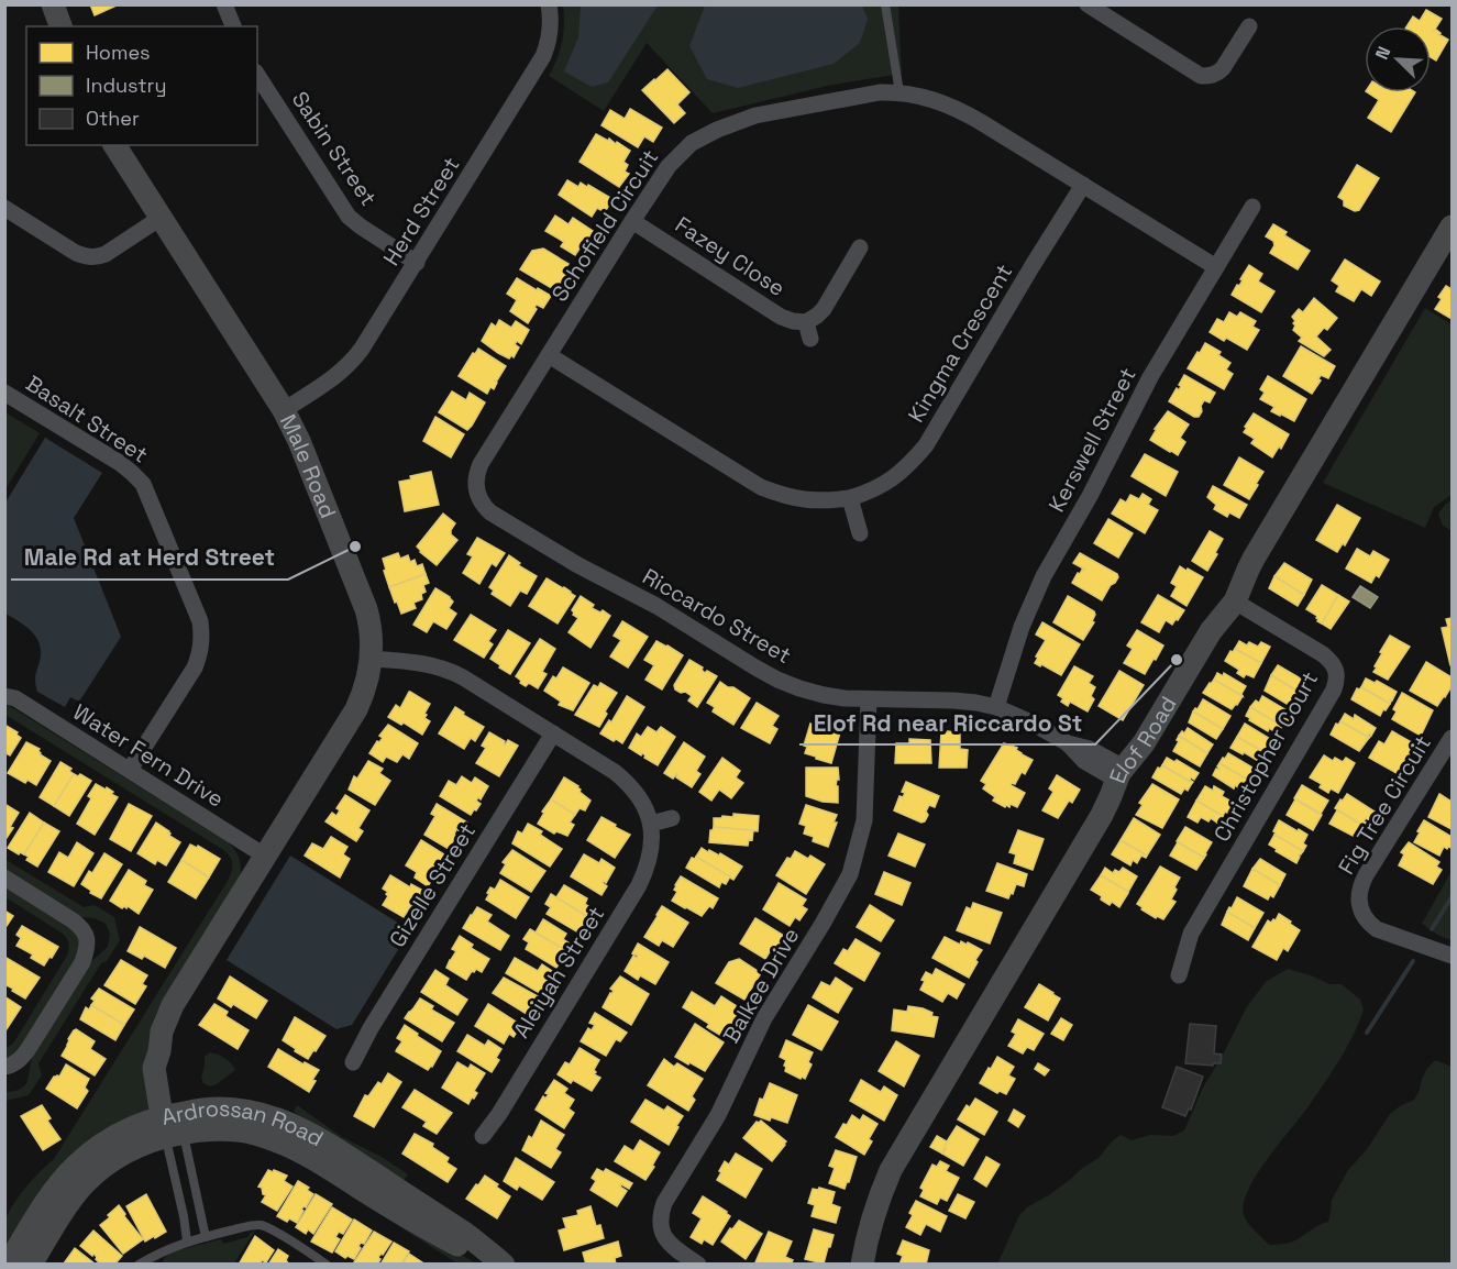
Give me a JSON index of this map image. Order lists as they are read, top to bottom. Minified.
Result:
{"streets":{"street":["Sabin Street","Herd Street","Schofield Circuit","Fazey Close","Kingma Crescent","Basalt Street","Kerswell Street","Male Road","Riccardo Street","Elof Road","Water Fern Drive","Christopher Court","Fig Tree Circuit","Gizelle Street","Aleiyah Street","Balkee Drive","Ardrossan Road"]},"crossings":[["Sabin Street","Herd Street"],["Herd Street","Male Road"],["Schofield Circuit","Fazey Close"],["Schofield Circuit","Kingma Crescent"],["Schofield Circuit","Kerswell Street"],["Schofield Circuit","Riccardo Street"],["Basalt Street","Water Fern Drive"],["Kerswell Street","Riccardo Street"],["Male Road","Water Fern Drive"],["Male Road","Aleiyah Street"],["Male Road","Ardrossan Road"],["Riccardo Street","Elof Road"],["Riccardo Street","Balkee Drive"],["Elof Road","Christopher Court"],["Gizelle Street","Aleiyah Street"]],"places":["Male Rd at Herd Street","Elof Rd near Riccardo St"],"legend":["Homes","Industry","Other"],"north":"top left"}
